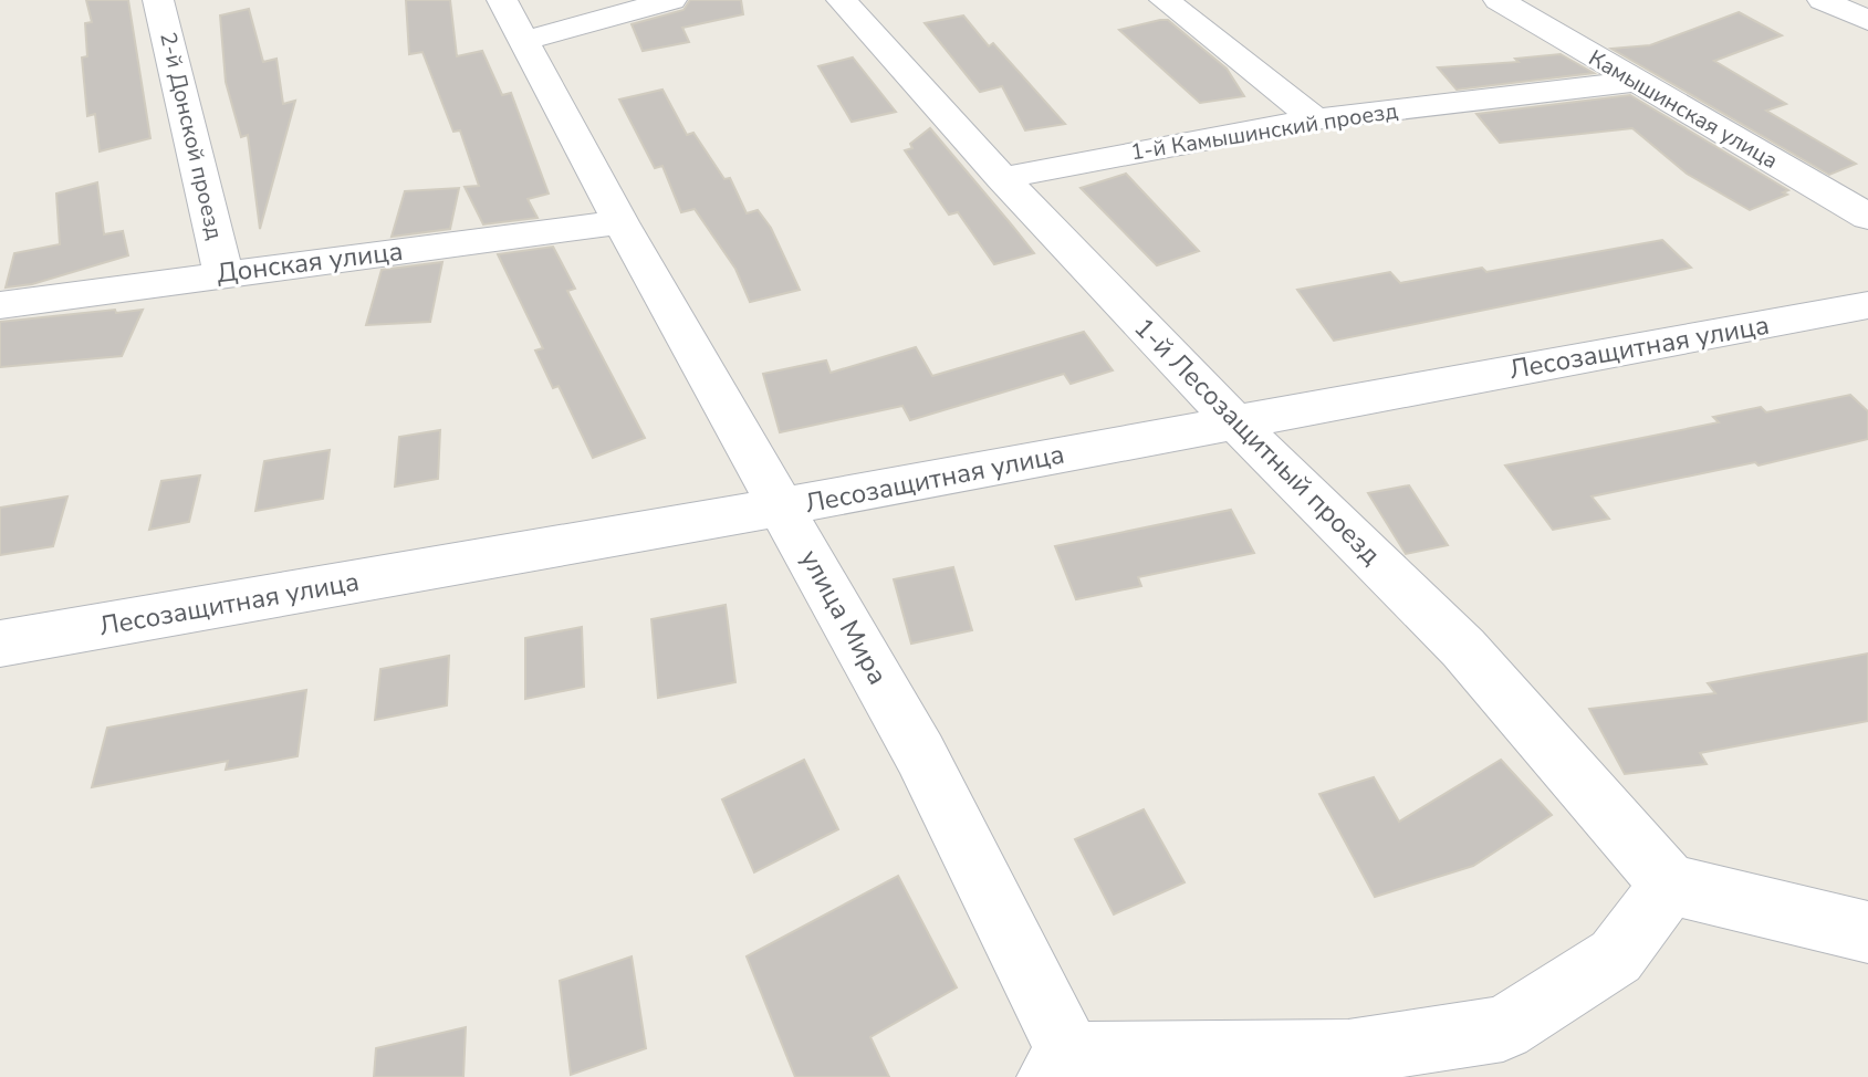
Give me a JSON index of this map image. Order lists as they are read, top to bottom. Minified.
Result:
{"streets":{"street":["Камышинская улица","1-й Камышинский проезд","2-й Донской проезд","Донская улица","Лесозащитная улица","1-й Лесозащитный проезд","улица Мира"]},"crossings":[["Камышинская улица","1-й Камышинский проезд"],["1-й Камышинский проезд","1-й Лесозащитный проезд"],["2-й Донской проезд","Донская улица"],["Донская улица","улица Мира"],["Лесозащитная улица","1-й Лесозащитный проезд"],["Лесозащитная улица","улица Мира"]]}
